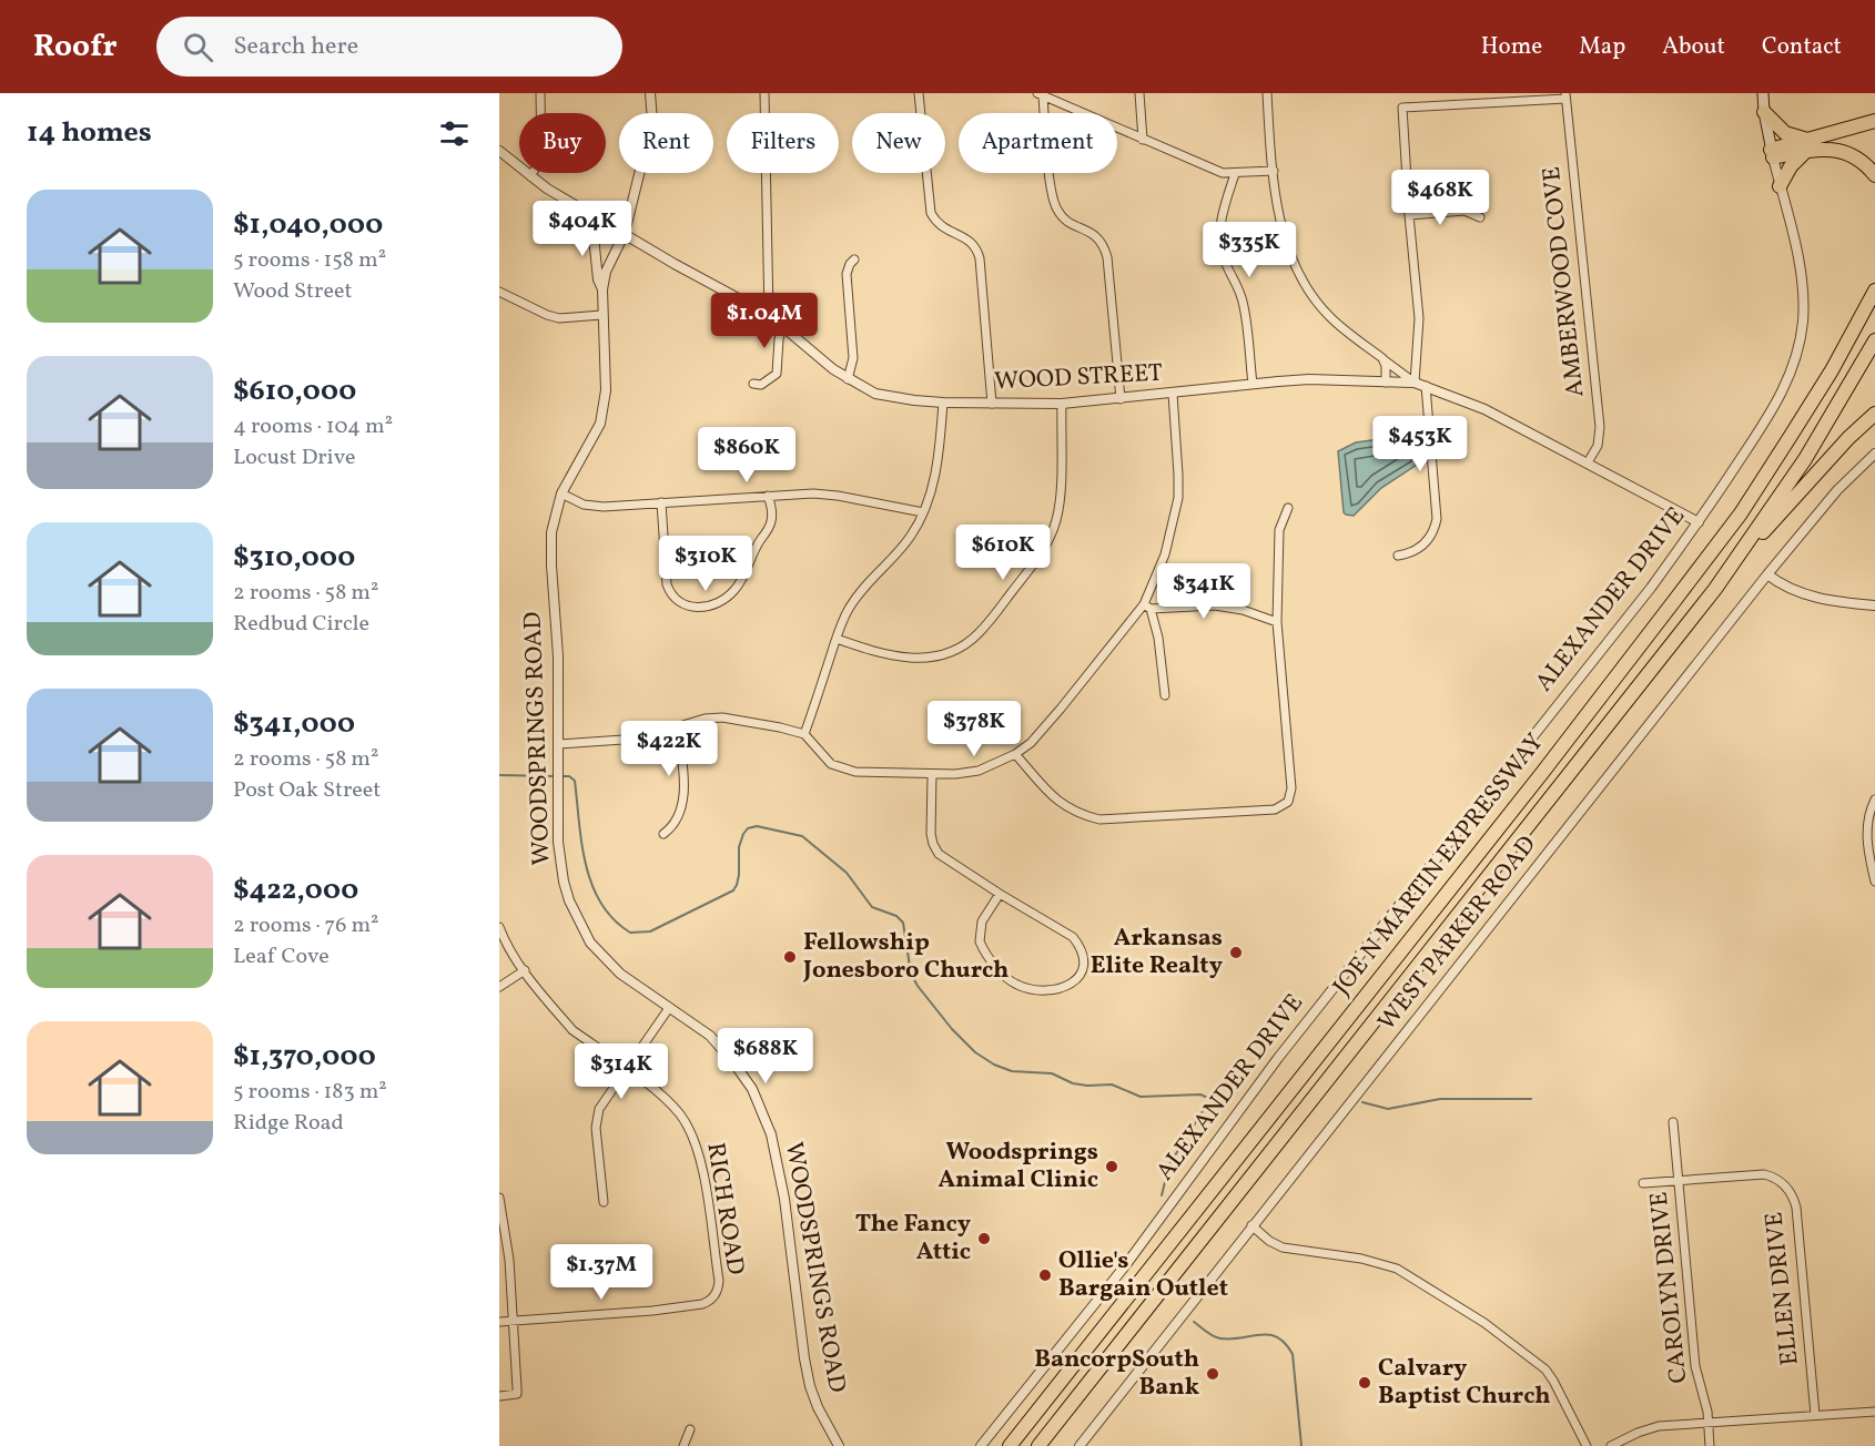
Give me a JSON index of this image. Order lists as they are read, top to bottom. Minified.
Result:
{"streets":{"highway":["JOE N MARTIN EXPRESSWAY"],"main road":["ALEXANDER DRIVE"],"street":["AMBERWOOD COVE","WOOD STREET","WOODSPRINGS ROAD","WEST PARKER ROAD","RICH ROAD","CAROLYN DRIVE","ELLEN DRIVE"]},"crossings":[["AMBERWOOD COVE","WOOD STREET"],["WOOD STREET","ALEXANDER DRIVE"],["WOOD STREET","WOODSPRINGS ROAD"],["CAROLYN DRIVE","ELLEN DRIVE"]],"places":["Arkansas Elite Realty","Fellowship Jonesboro Church","Woodsprings Animal Clinic","The Fancy Attic","Ollie's Bargain Outlet","BancorpSouth Bank","Calvary Baptist Church"],"page":{"header":"Roofr","search":"Search here","nav":["Home","Map","About","Contact"],"heading":"14 homes","chip":["Buy","Rent","Filters","New","Apartment"],"price":["$468K","$404K","$335K","$1.04M","$453K","$860K","$610K","$310K","$341K","$378K","$422K","$688K","$314K","$1.37M"],"list":[{"name":"$1,040,000","note":"5 rooms · 158 m² · Wood Street"},{"name":"$610,000","note":"4 rooms · 104 m² · Locust Drive"},{"name":"$310,000","note":"2 rooms · 58 m² · Redbud Circle"},{"name":"$341,000","note":"2 rooms · 58 m² · Post Oak Street"},{"name":"$422,000","note":"2 rooms · 76 m² · Leaf Cove"},{"name":"$1,370,000","note":"5 rooms · 183 m² · Ridge Road"}]}}
